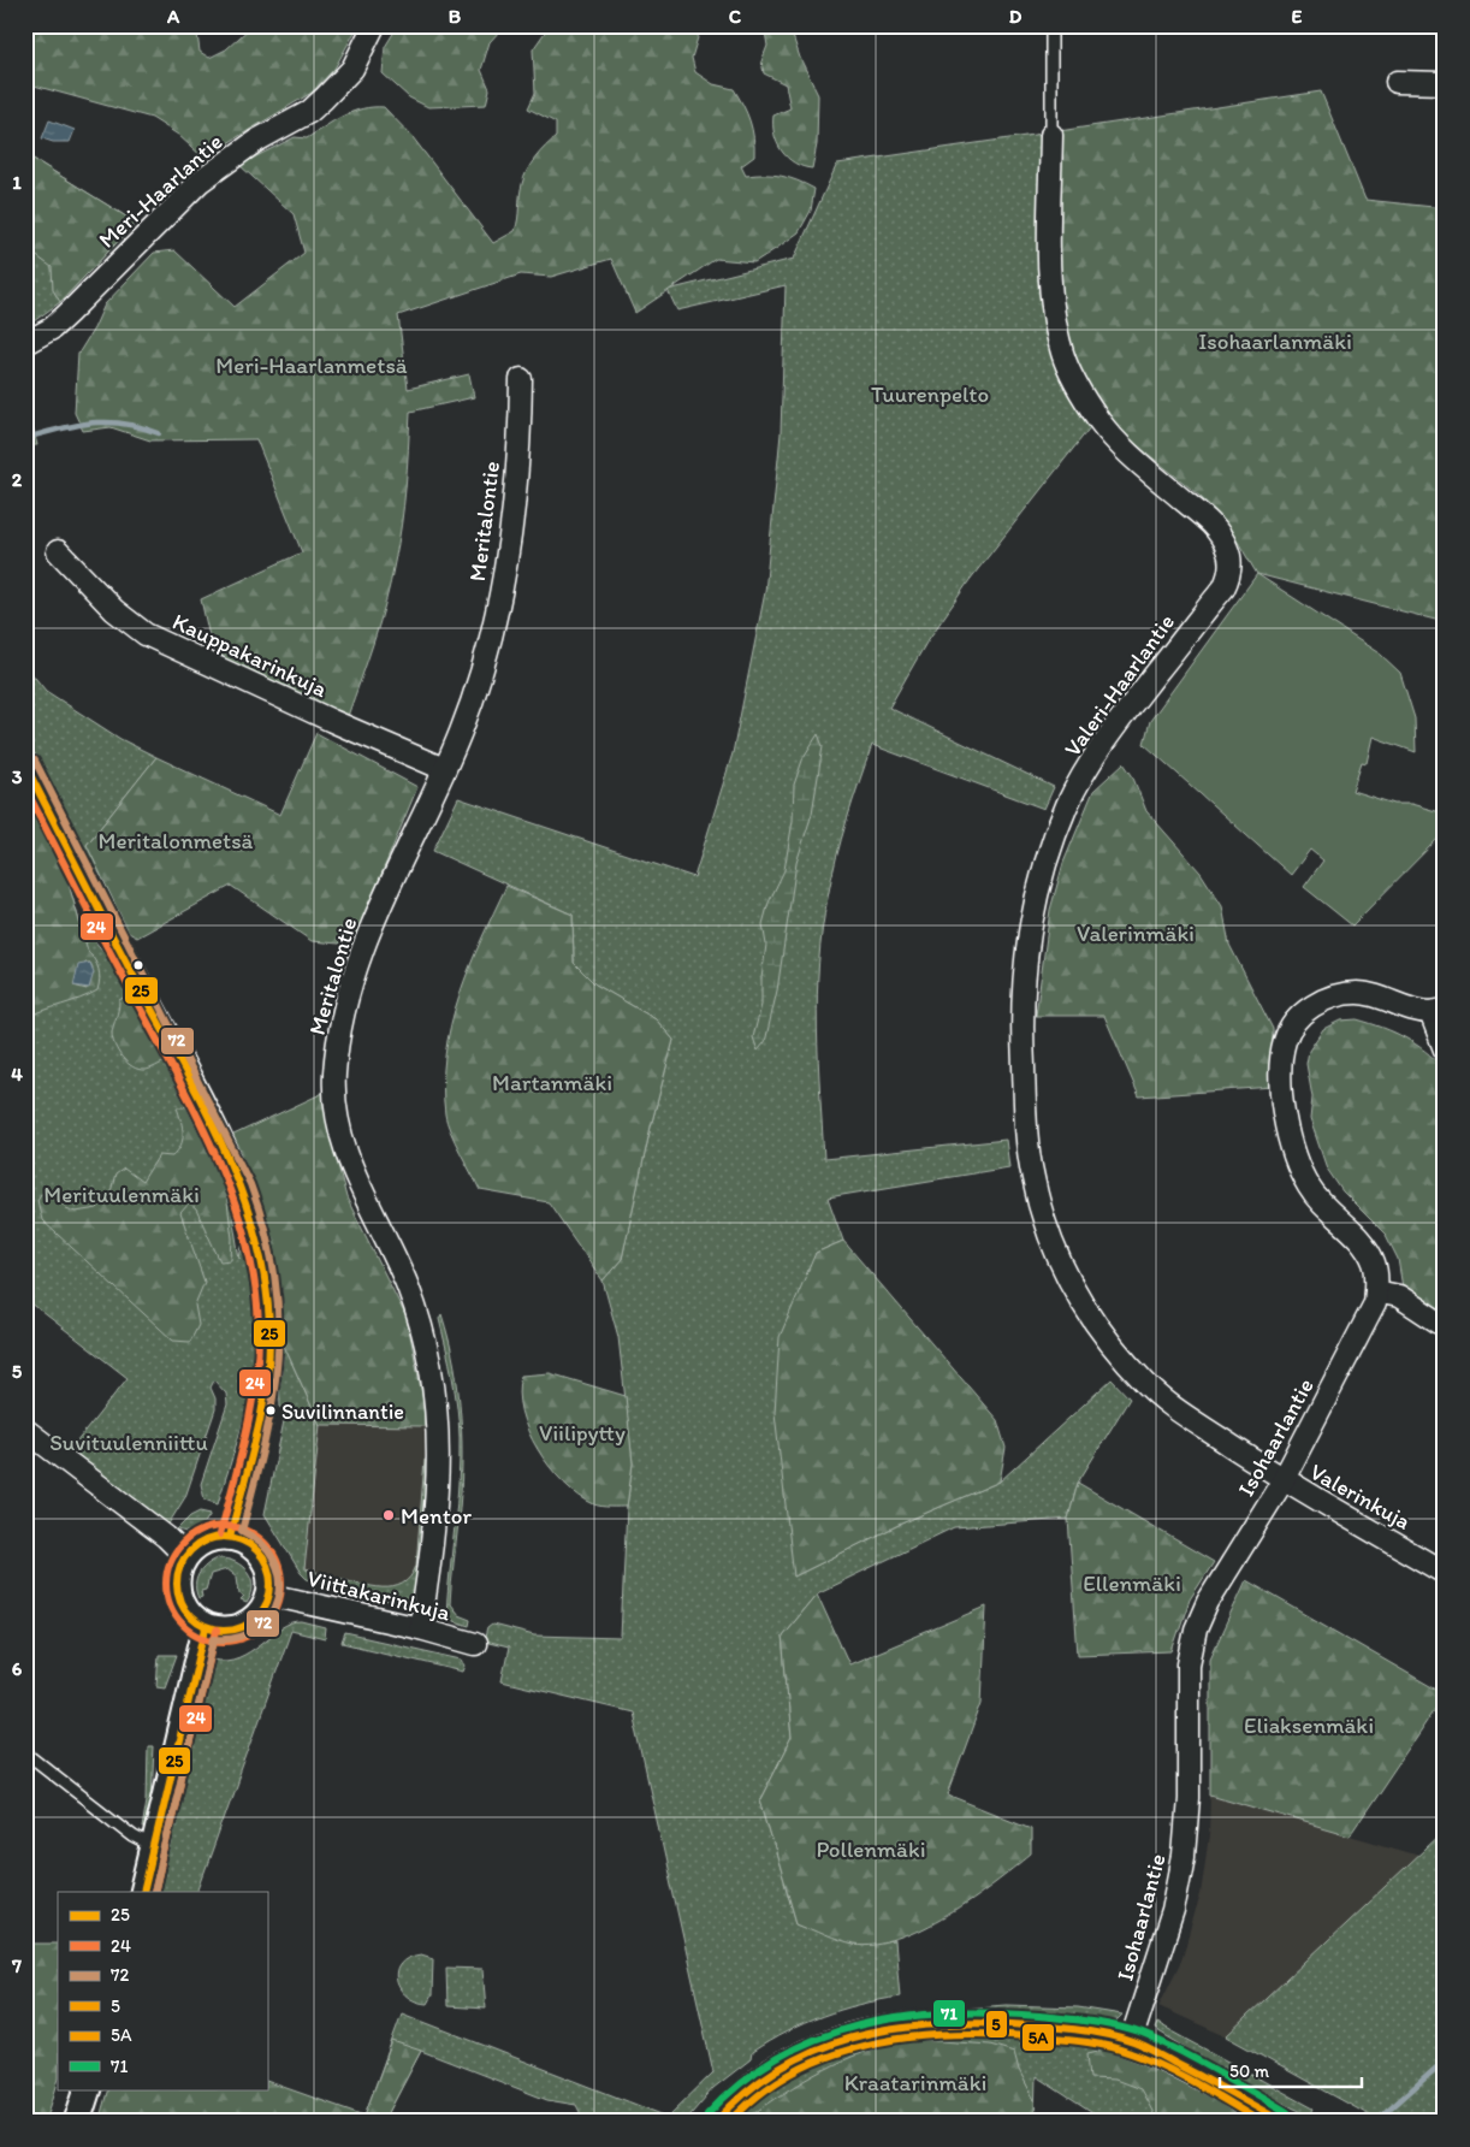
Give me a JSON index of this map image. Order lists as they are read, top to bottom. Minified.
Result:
{"streets":{"street":["Meri-Haarlantie","Meritalontie","Kauppakarinkuja","Valeri-Haarlantie","Isohaarlantie","Valerinkuja","Viittakarinkuja"]},"crossings":[["Meritalontie","Kauppakarinkuja"],["Meritalontie","Viittakarinkuja"],["Valeri-Haarlantie","Isohaarlantie"],["Valeri-Haarlantie","Valerinkuja"],["Isohaarlantie","Valerinkuja"]],"parks":["Isohaarlanmäki","Meri-Haarlanmetsä","Tuurenpelto","Meritalonmetsä","Valerinmäki","Martanmäki","Merituulenmäki","Viilipytty","Suvituulenniittu","Ellenmäki","Eliaksenmäki","Pollenmäki","Kraatarinmäki"],"places":["Suvilinnantie","Mentor"],"lines":["transit line 72","transit line 25","transit line 24","transit line 71","transit line 5","transit line 5A"],"legend":["25","24","72","5","5A","71"],"scale_bar":"50 m","grid":{"columns":["A","B","C","D","E"],"rows":["1","2","3","4","5","6","7"]}}
